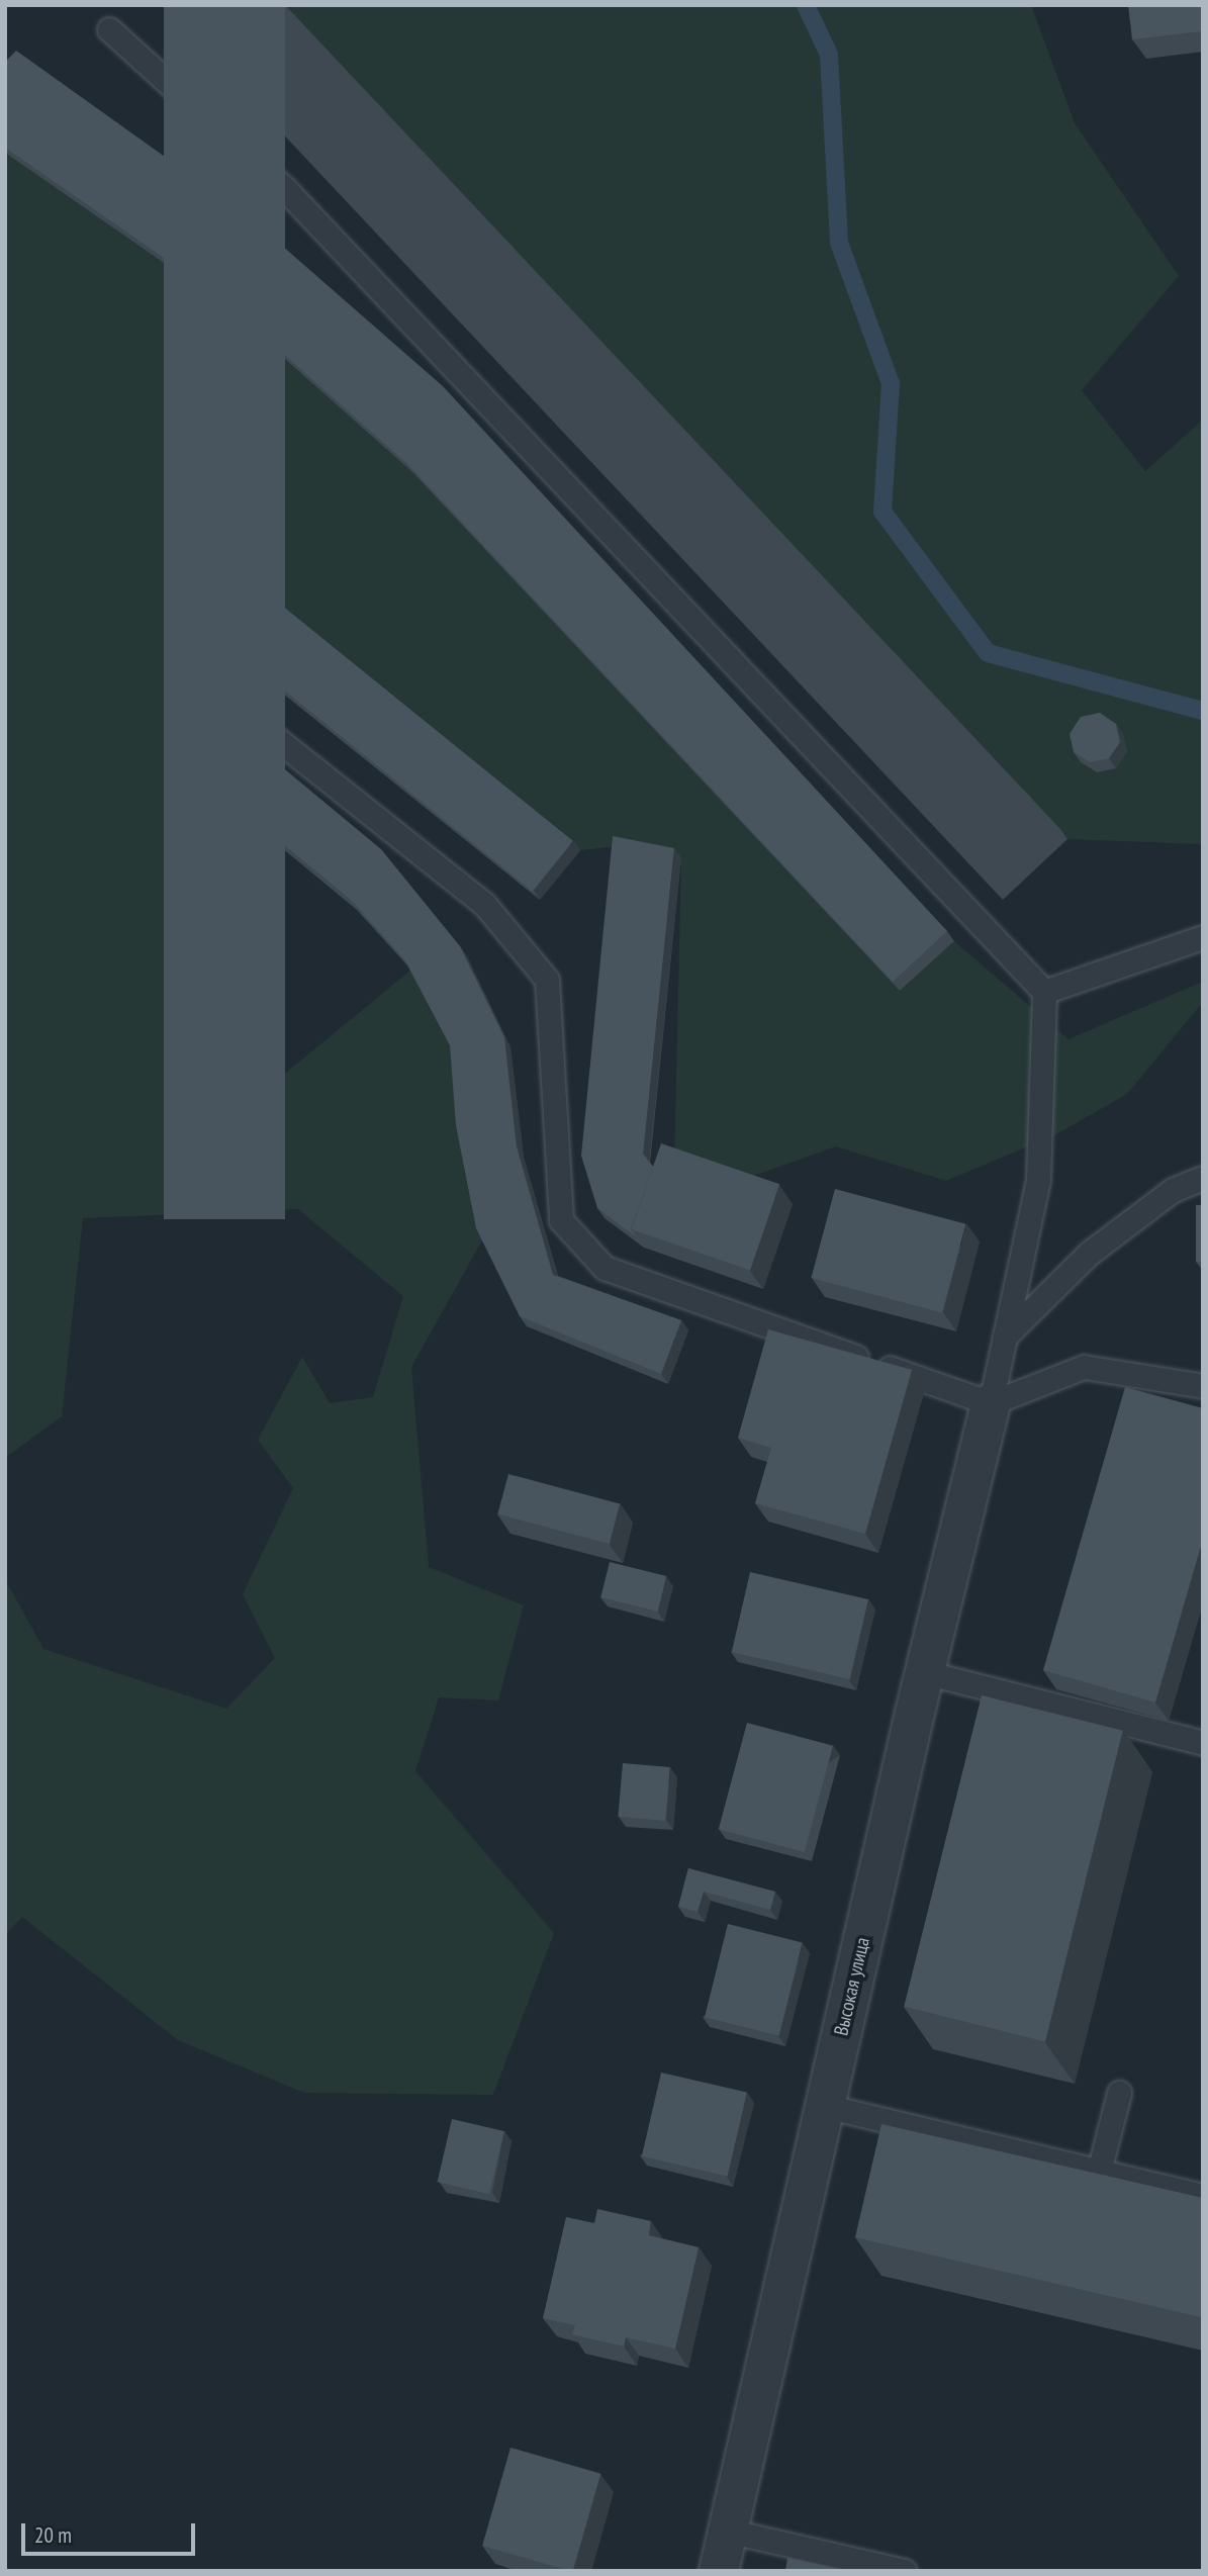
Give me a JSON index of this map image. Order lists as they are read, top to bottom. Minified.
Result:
{"streets":{"street":["Высокая улица"]},"scale_bar":"20 m"}
